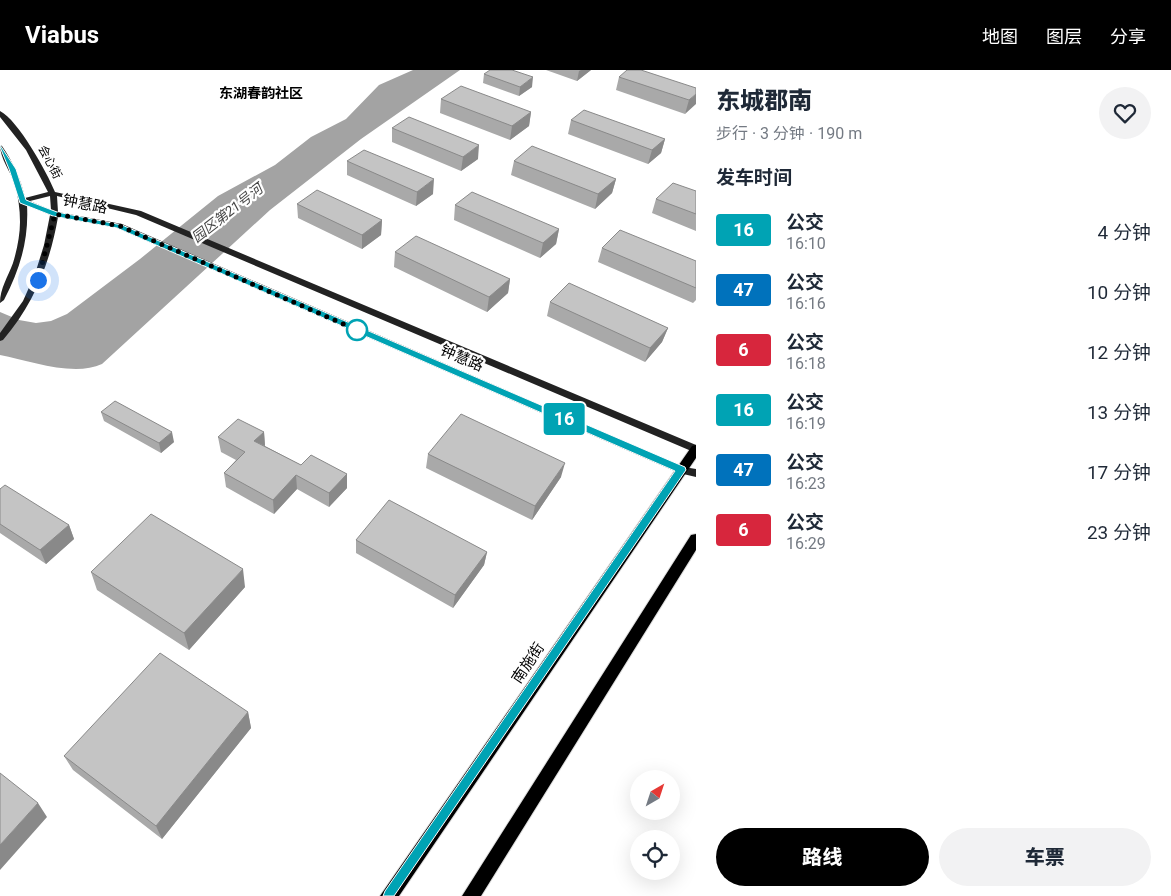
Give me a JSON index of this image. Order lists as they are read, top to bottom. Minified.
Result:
{"streets":{"main road":["南施街"],"street":["会心街","钟慧路"]},"crossings":[["会心街","钟慧路"],["钟慧路","南施街"]],"districts":["东湖春韵社区"],"water":["园区第21号河"],"lines":["bus line 16"],"north":"top right","page":{"header":"Viabus","nav":["地图","图层","分享"],"on_map":"16","heading":[["东城郡南","步行 · 3 分钟 · 190 m"],"发车时间"],"list":[{"mark":"16","name":"公交","note":"16:10","value":"4 分钟"},{"mark":"47","name":"公交","note":"16:16","value":"10 分钟"},{"mark":"6","name":"公交","note":"16:18","value":"12 分钟"},{"mark":"16","name":"公交","note":"16:19","value":"13 分钟"},{"mark":"47","name":"公交","note":"16:23","value":"17 分钟"},{"mark":"6","name":"公交","note":"16:29","value":"23 分钟"}],"buttons":["路线","车票"]}}
